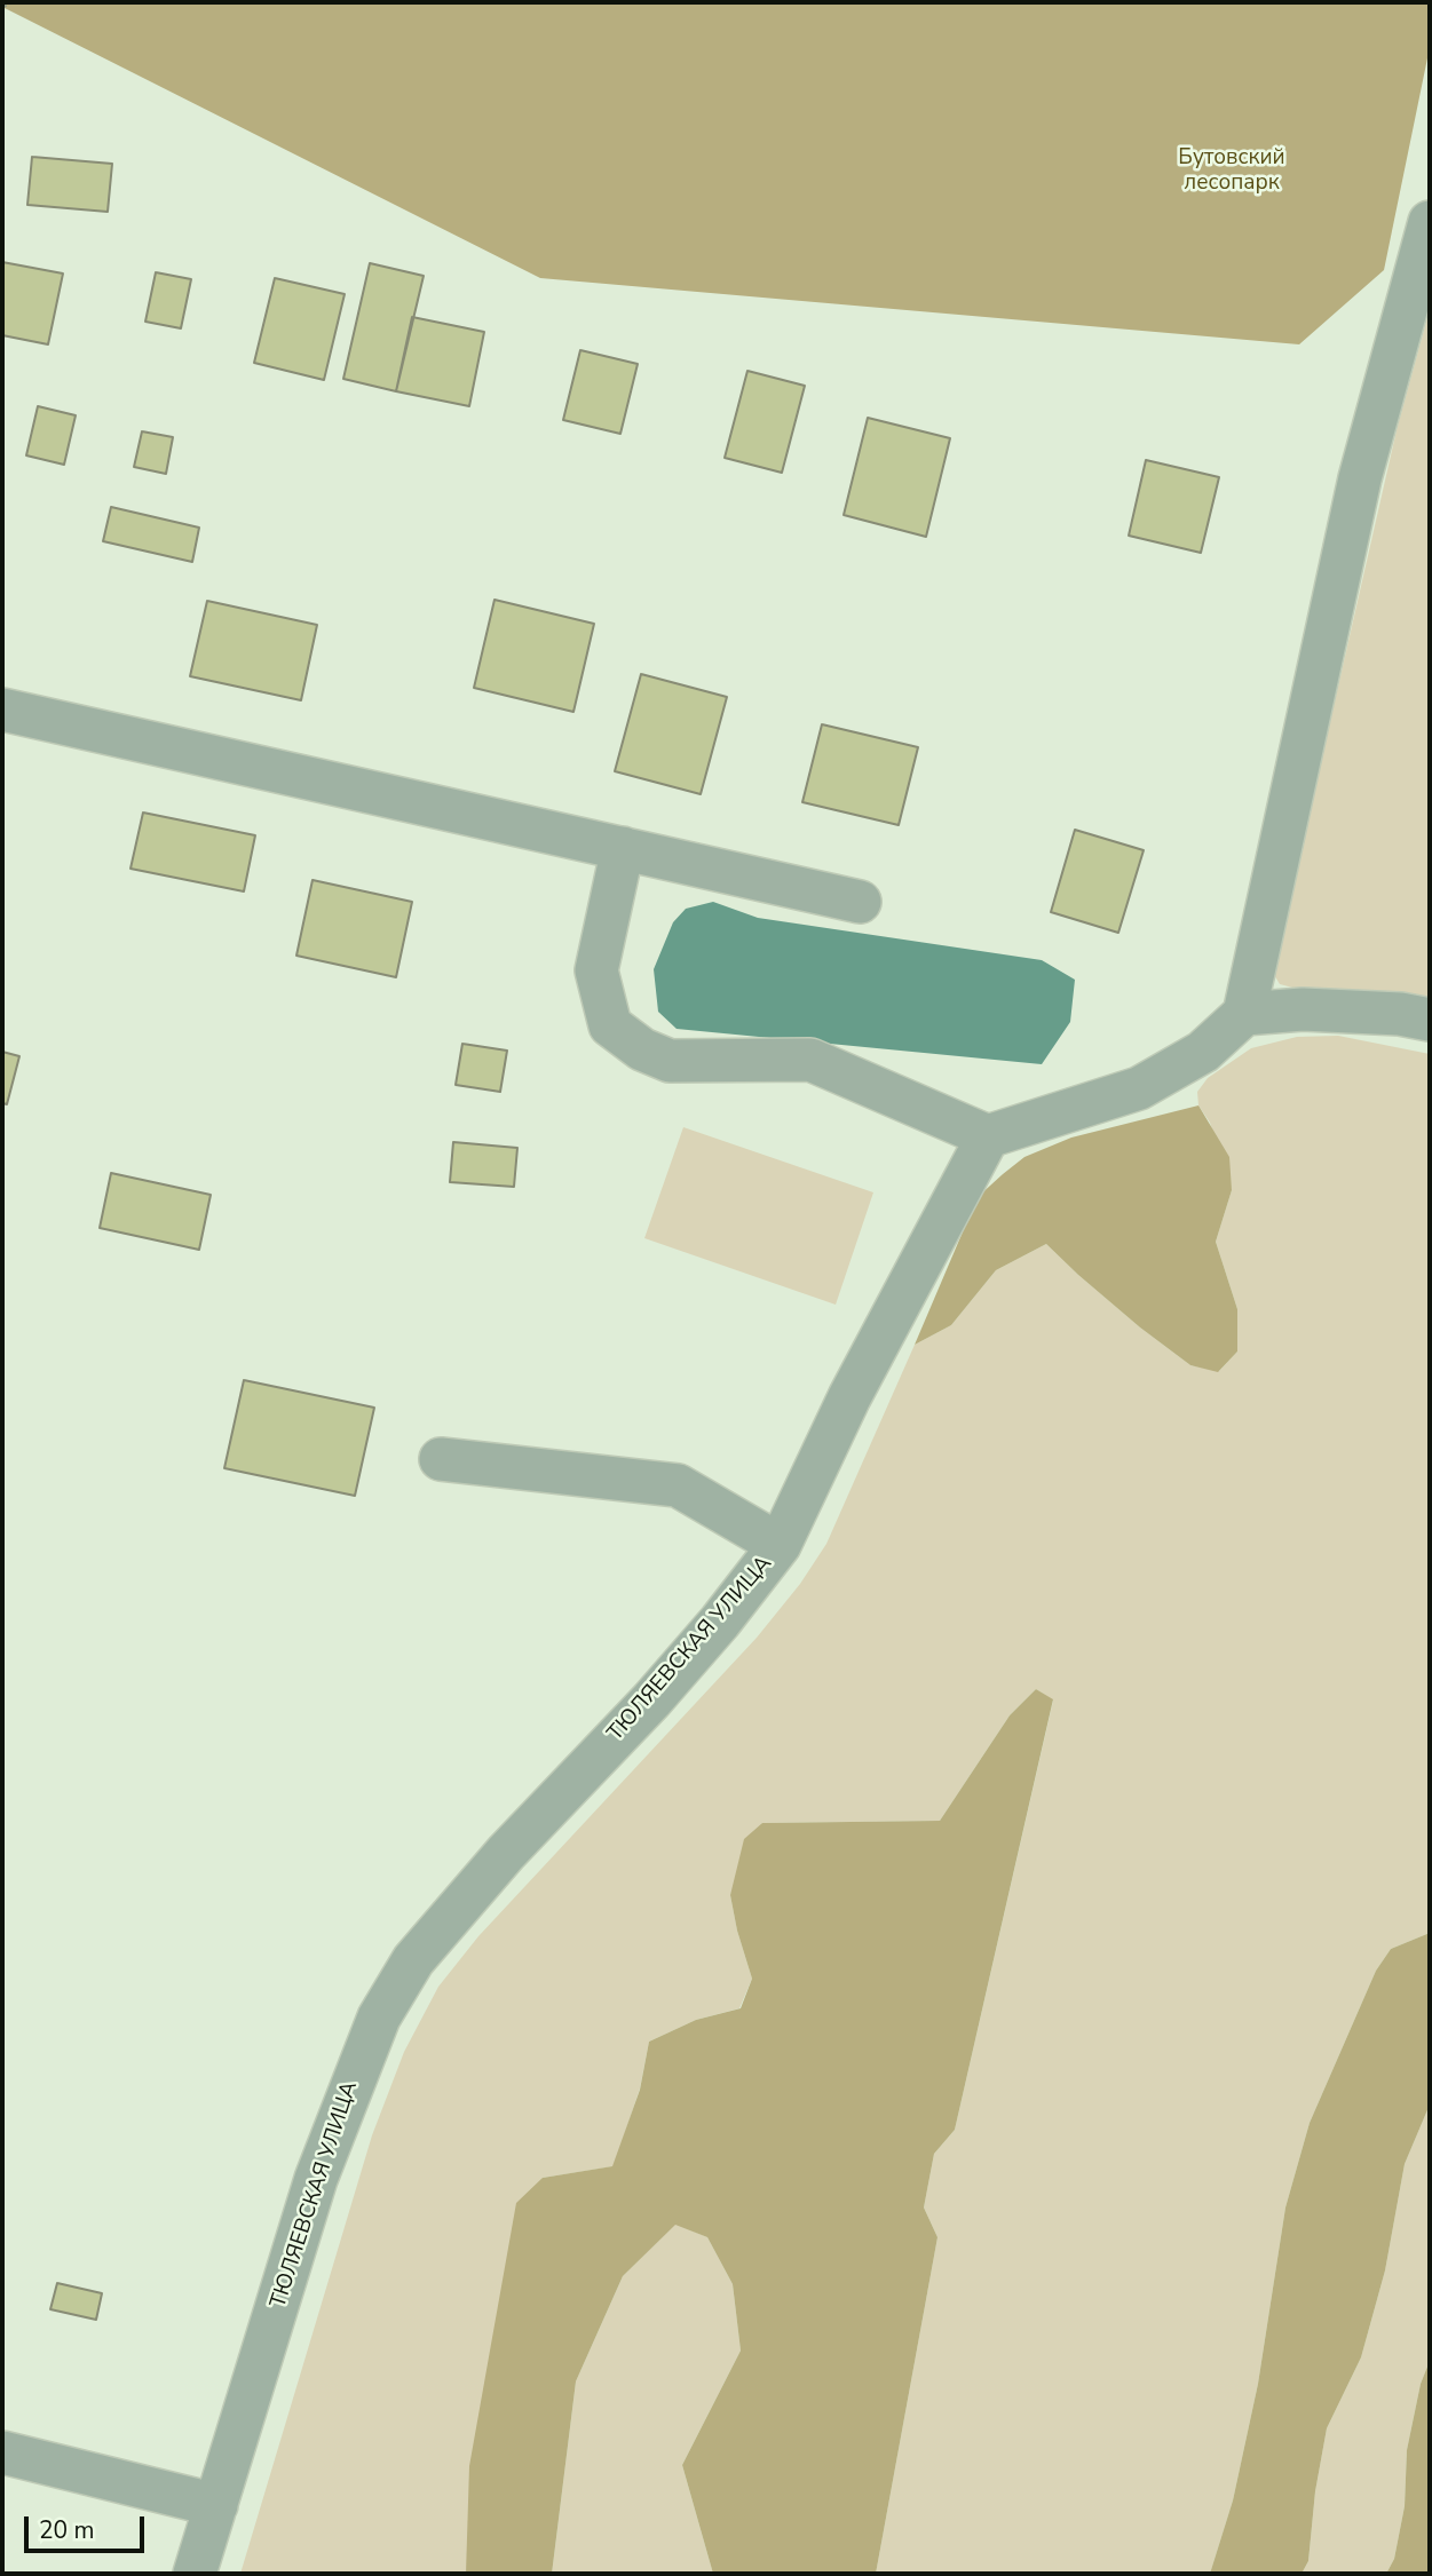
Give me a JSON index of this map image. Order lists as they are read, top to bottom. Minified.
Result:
{"streets":{"street":["ТЮЛЯЕВСКАЯ УЛИЦА"]},"parks":["Бутовский лесопарк"],"scale_bar":"20 m"}
